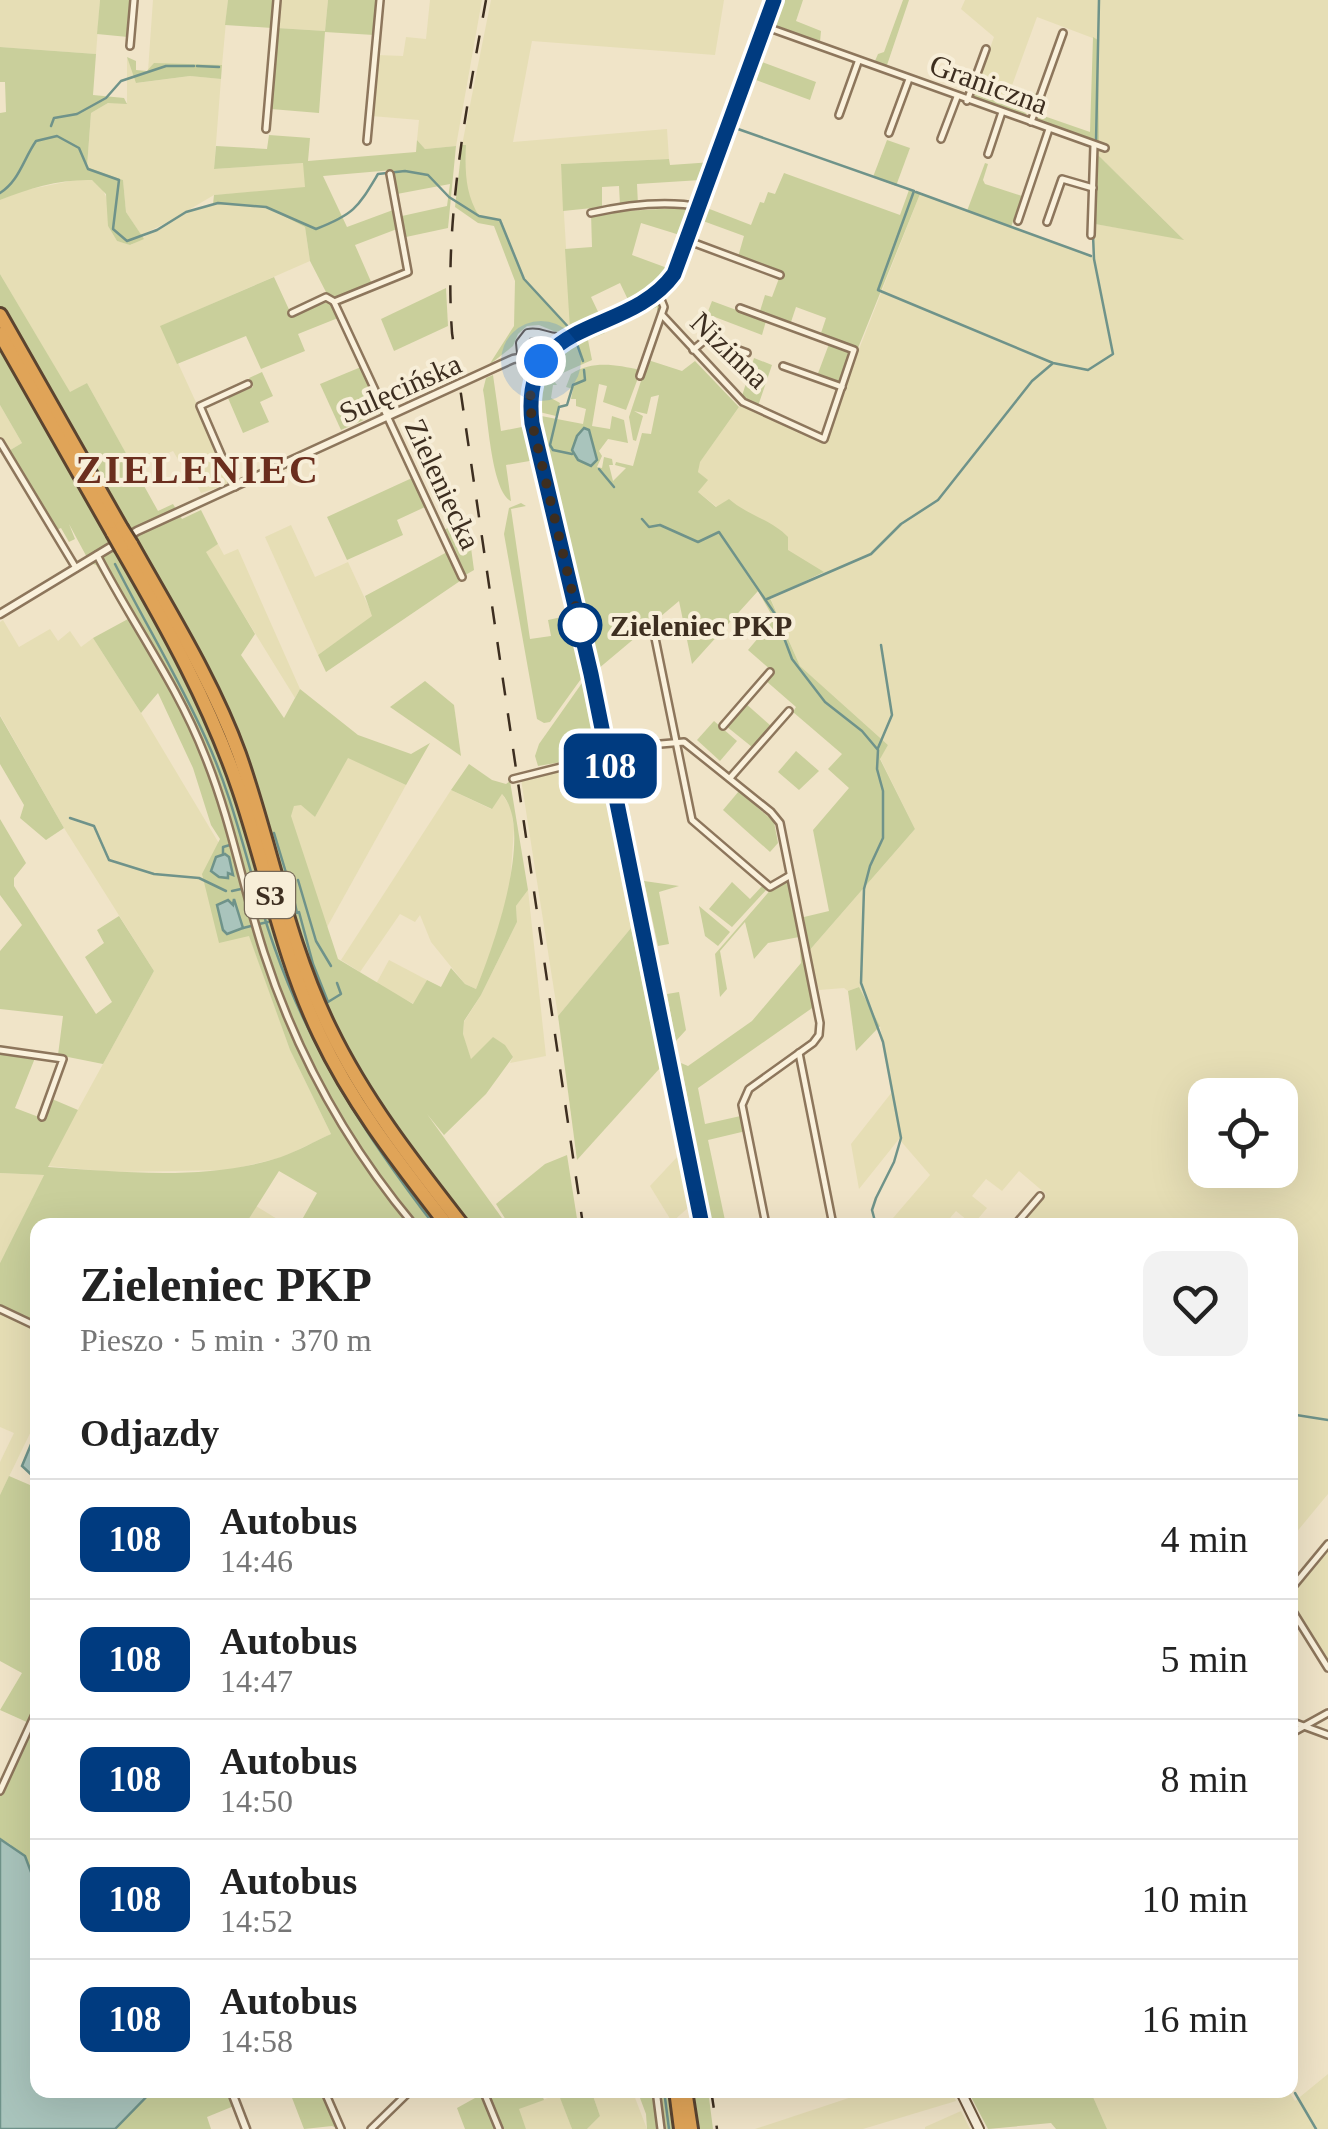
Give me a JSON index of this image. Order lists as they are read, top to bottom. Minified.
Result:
{"streets":{"highway":["S3"],"street":["Graniczna","Nizinna","Sulęcińska","Zieleniecka"]},"crossings":[["Sulęcińska","Zieleniecka"]],"districts":["ZIELENIEC"],"places":["Zieleniec PKP"],"lines":["bus line 108"],"page":{"on_map":"108","heading":[["Zieleniec PKP","Pieszo · 5 min · 370 m"],"Odjazdy"],"list":[{"mark":"108","name":"Autobus","note":"14:46","value":"4 min"},{"mark":"108","name":"Autobus","note":"14:47","value":"5 min"},{"mark":"108","name":"Autobus","note":"14:50","value":"8 min"},{"mark":"108","name":"Autobus","note":"14:52","value":"10 min"},{"mark":"108","name":"Autobus","note":"14:58","value":"16 min"}]}}
